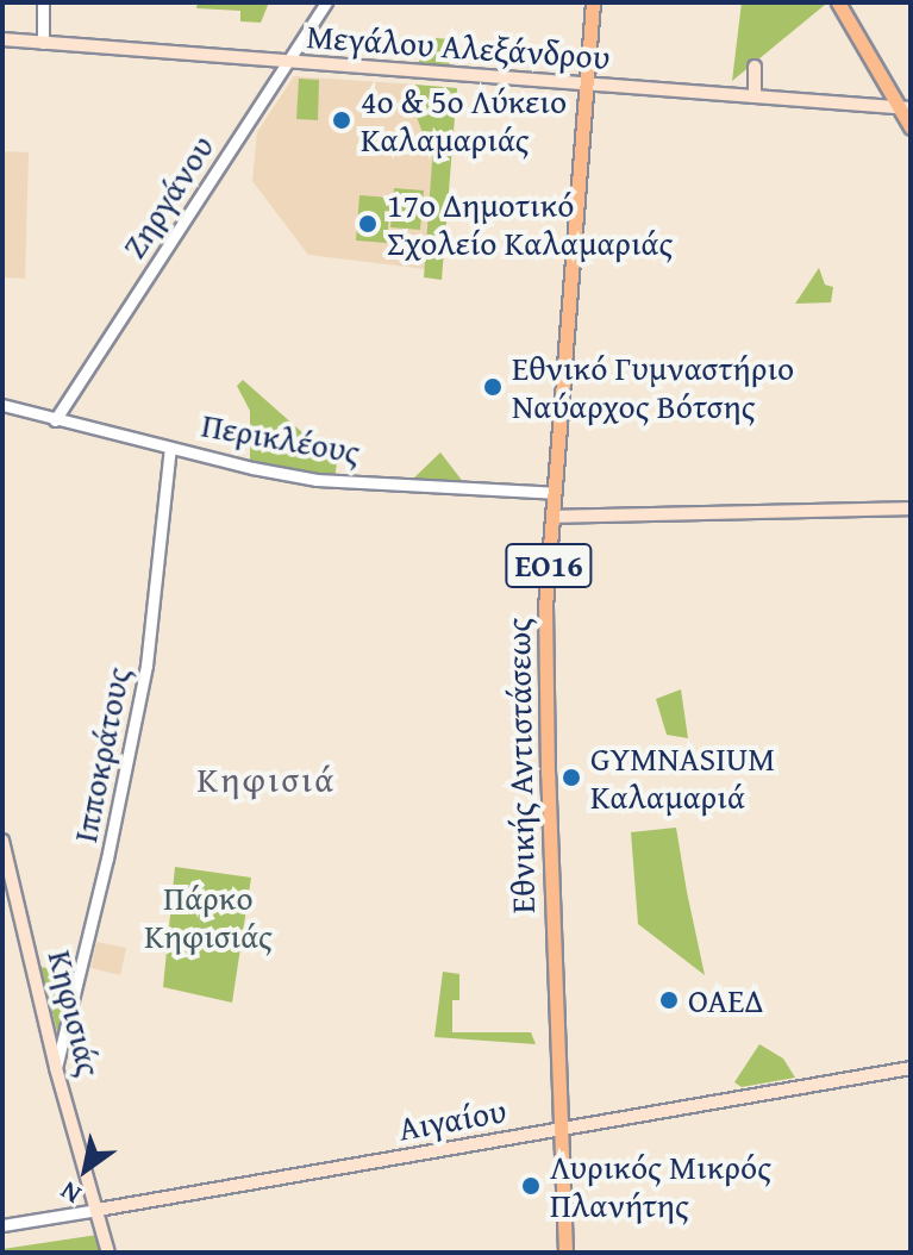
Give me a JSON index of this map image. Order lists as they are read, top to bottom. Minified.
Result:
{"streets":{"main road":["Μεγάλου Αλεξάνδρου","ΕΟ16","Εθνικής Αντιστάσεως","Κηφισιάς","Αιγαίου"],"street":["Ζηργάνου","Περικλέους","Ιπποκράτους"]},"crossings":[["Μεγάλου Αλεξάνδρου","Ζηργάνου"],["Μεγάλου Αλεξάνδρου","Εθνικής Αντιστάσεως"],["Ζηργάνου","Περικλέους"],["Περικλέους","Ιπποκράτους"],["Περικλέους","Εθνικής Αντιστάσεως"],["ΕΟ16","Εθνικής Αντιστάσεως"],["ΕΟ16","Αιγαίου"],["Ιπποκράτους","Κηφισιάς"],["Εθνικής Αντιστάσεως","Αιγαίου"],["Κηφισιάς","Αιγαίου"]],"districts":["Κηφισιά"],"parks":["Πάρκο Κηφισιάς"],"places":["4ο & 5ο Λύκειο Καλαμαριάς","17ο Δημοτικό Σχολείο Καλαμαριάς","Εθνικό Γυμναστήριο Ναύαρχος Βότσης","GYMNASIUM Καλαμαριά","ΟΑΕΔ","Λυρικός Μικρός Πλανήτης"],"north":"bottom left"}
